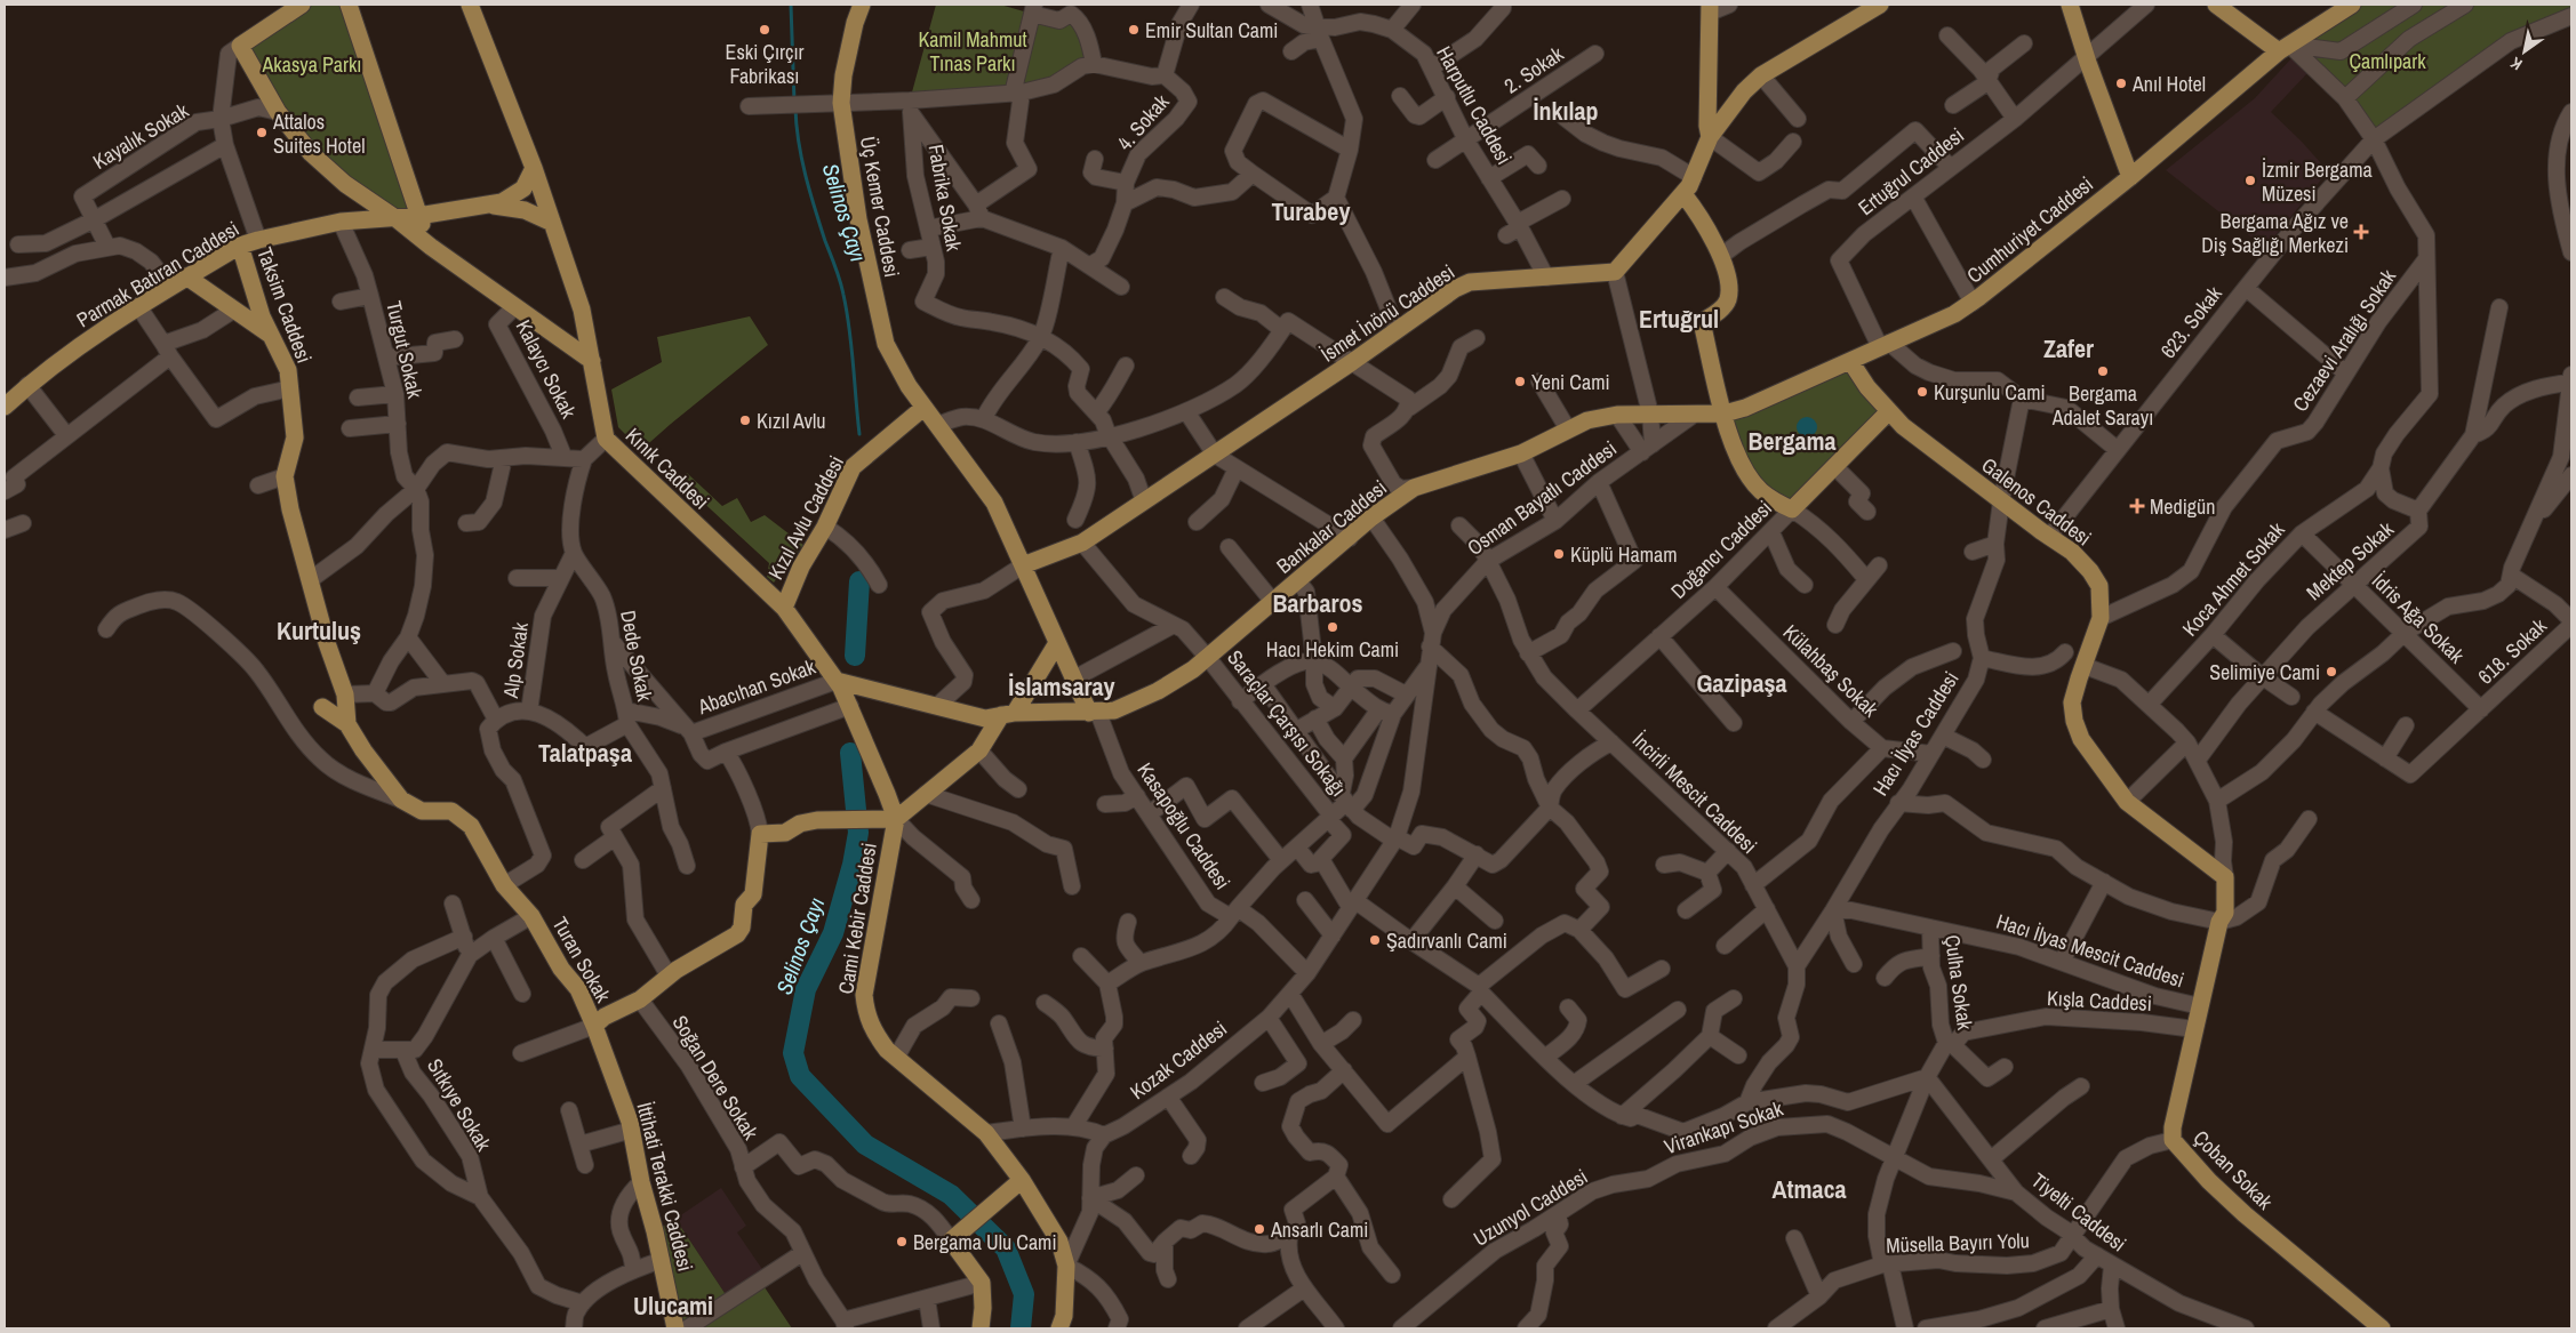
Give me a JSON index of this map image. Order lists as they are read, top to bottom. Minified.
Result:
{"streets":{"main road":["Üç Kemer Caddesi","Cumhuriyet Caddesi","Parmak Batıran Caddesi","Taksim Caddesi","İsmet İnönü Caddesi","Kınık Caddesi","Galenos Caddesi","Kızıl Avlu Caddesi","Bankalar Caddesi","Doğancı Caddesi","Cami Kebir Caddesi","Turan Sokak","Çoban Sokak","İttihati Terakki Caddesi"],"street":["2. Sokak","Harputlu Caddesi","4. Sokak","Kayalık Sokak","Ertuğrul Caddesi","Fabrika Sokak","623. Sokak","Cezaevi Aralığı Sokak","Turgut Sokak","Kalaycı Sokak","Osman Bayatlı Caddesi","Mektep Sokak","Koca Ahmet Sokak","İdris Ağa Sokak","618. Sokak","Dede Sokak","Alp Sokak","Külahbaş Sokak","Abacıhan Sokak","Saraçlar Çarşısı Sokağı","Hacı İlyas Caddesi","İncirli Mescit Caddesi","Kasapoğlu Caddesi","Hacı İlyas Mescit Caddesi","Çulha Sokak","Kışla Caddesi","Kozak Caddesi","Soğan Dere Sokak","Sıtkıye Sokak","Virankapı Sokak","Uzunyol Caddesi","Tiyelti Caddesi","Müsella Bayırı Yolu"]},"crossings":[["2. Sokak","Harputlu Caddesi"],["Harputlu Caddesi","İsmet İnönü Caddesi"],["Ertuğrul Caddesi","Cumhuriyet Caddesi"],["Üç Kemer Caddesi","İsmet İnönü Caddesi"],["Üç Kemer Caddesi","Kızıl Avlu Caddesi"],["Üç Kemer Caddesi","Bankalar Caddesi"],["Üç Kemer Caddesi","Kasapoğlu Caddesi"],["Cumhuriyet Caddesi","Osman Bayatlı Caddesi"],["Cumhuriyet Caddesi","Galenos Caddesi"],["Cumhuriyet Caddesi","Bankalar Caddesi"],["Cumhuriyet Caddesi","Koca Ahmet Sokak"],["Parmak Batıran Caddesi","Taksim Caddesi"],["Parmak Batıran Caddesi","Turgut Sokak"],["Parmak Batıran Caddesi","Kınık Caddesi"],["İsmet İnönü Caddesi","Saraçlar Çarşısı Sokağı"],["623. Sokak","Galenos Caddesi"],["623. Sokak","Koca Ahmet Sokak"],["Cezaevi Aralığı Sokak","Galenos Caddesi"],["Cezaevi Aralığı Sokak","Koca Ahmet Sokak"],["Kınık Caddesi","Kızıl Avlu Caddesi"],["Kınık Caddesi","Abacıhan Sokak"],["Kınık Caddesi","Cami Kebir Caddesi"],["Osman Bayatlı Caddesi","Bankalar Caddesi"],["Osman Bayatlı Caddesi","İncirli Mescit Caddesi"],["Osman Bayatlı Caddesi","Kozak Caddesi"],["Galenos Caddesi","Doğancı Caddesi"],["Galenos Caddesi","Hacı İlyas Caddesi"],["Galenos Caddesi","Çoban Sokak"],["Bankalar Caddesi","Saraçlar Çarşısı Sokağı"],["Bankalar Caddesi","Kasapoğlu Caddesi"],["Doğancı Caddesi","Külahbaş Sokak"],["Doğancı Caddesi","İncirli Mescit Caddesi"],["Mektep Sokak","İdris Ağa Sokak"],["Koca Ahmet Sokak","İdris Ağa Sokak"],["İdris Ağa Sokak","618. Sokak"],["Dede Sokak","Alp Sokak"],["Abacıhan Sokak","Cami Kebir Caddesi"],["Hacı İlyas Caddesi","İncirli Mescit Caddesi"],["Hacı İlyas Caddesi","Hacı İlyas Mescit Caddesi"],["Kasapoğlu Caddesi","Kozak Caddesi"],["Hacı İlyas Mescit Caddesi","Çulha Sokak"],["Hacı İlyas Mescit Caddesi","Çoban Sokak"],["Turan Sokak","İttihati Terakki Caddesi"],["Çulha Sokak","Kışla Caddesi"],["Kışla Caddesi","Virankapı Sokak"],["Kışla Caddesi","Çoban Sokak"],["Kışla Caddesi","Tiyelti Caddesi"],["Kışla Caddesi","Müsella Bayırı Yolu"],["Virankapı Sokak","Uzunyol Caddesi"],["Virankapı Sokak","Tiyelti Caddesi"],["Çoban Sokak","Müsella Bayırı Yolu"],["Tiyelti Caddesi","Müsella Bayırı Yolu"]],"districts":["İnkılap","Turabey","Ertuğrul","Zafer","Bergama","Barbaros","Kurtuluş","Gazipaşa","İslamsaray","Talatpaşa","Atmaca","Ulucami"],"water":["Selinos Çayı"],"parks":["Kamil Mahmut Tınas Parkı","Çamlıpark","Akasya Parkı"],"places":{"other":["Eski Çırçır Fabrikası","Emir Sultan Cami","Anıl Hotel","Attalos Suites Hotel","İzmir Bergama Müzesi","Bergama Adalet Sarayı","Yeni Cami","Kurşunlu Cami","Kızıl Avlu","Küplü Hamam","Hacı Hekim Cami","Selimiye Cami","Şadırvanlı Cami","Ansarlı Cami","Bergama Ulu Cami"],"health":["Bergama Ağız ve Diş Sağlığı Merkezi","Medigün"]},"north":"bottom left"}
